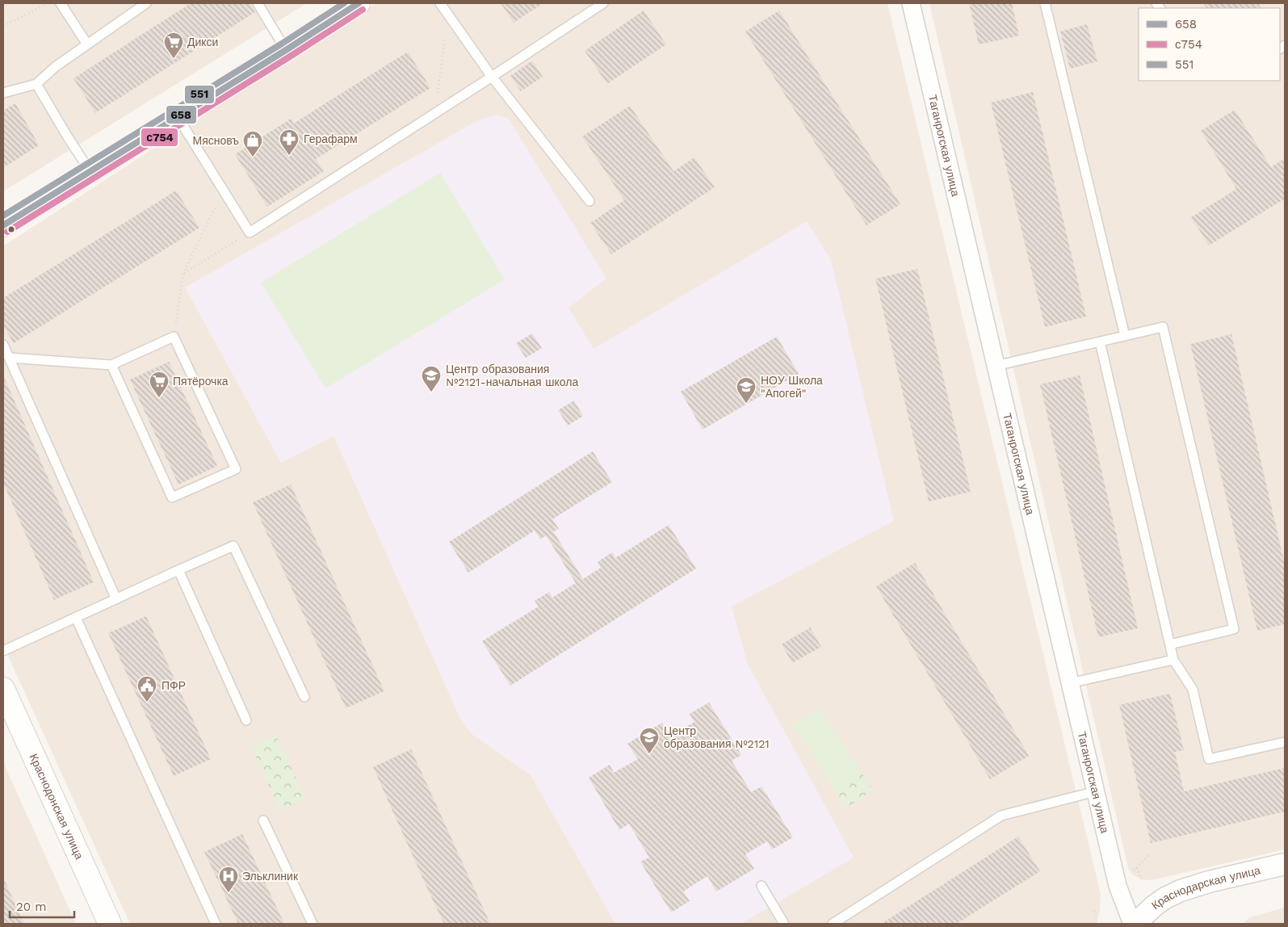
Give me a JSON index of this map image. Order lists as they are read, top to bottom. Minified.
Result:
{"streets":{"main road":["Краснодонская улица"],"street":["Таганрогская улица","Краснодарская улица"]},"crossings":[["Таганрогская улица","Краснодарская улица"]],"places":{"supermarket":["Дикси","Пятёрочка"],"pharmacy":["Герафарм"],"shop":["Мясновъ"],"school or university":["Центр образования №2121-начальная школа","НОУ Школа \"Апогей\"","Центр образования №2121"],"public building":["ПФР"],"hospital":["Эльклиник"]},"lines":["transit line 658","transit line 551","transit line с754"],"legend":["658","с754","551"],"scale_bar":"20 m"}
